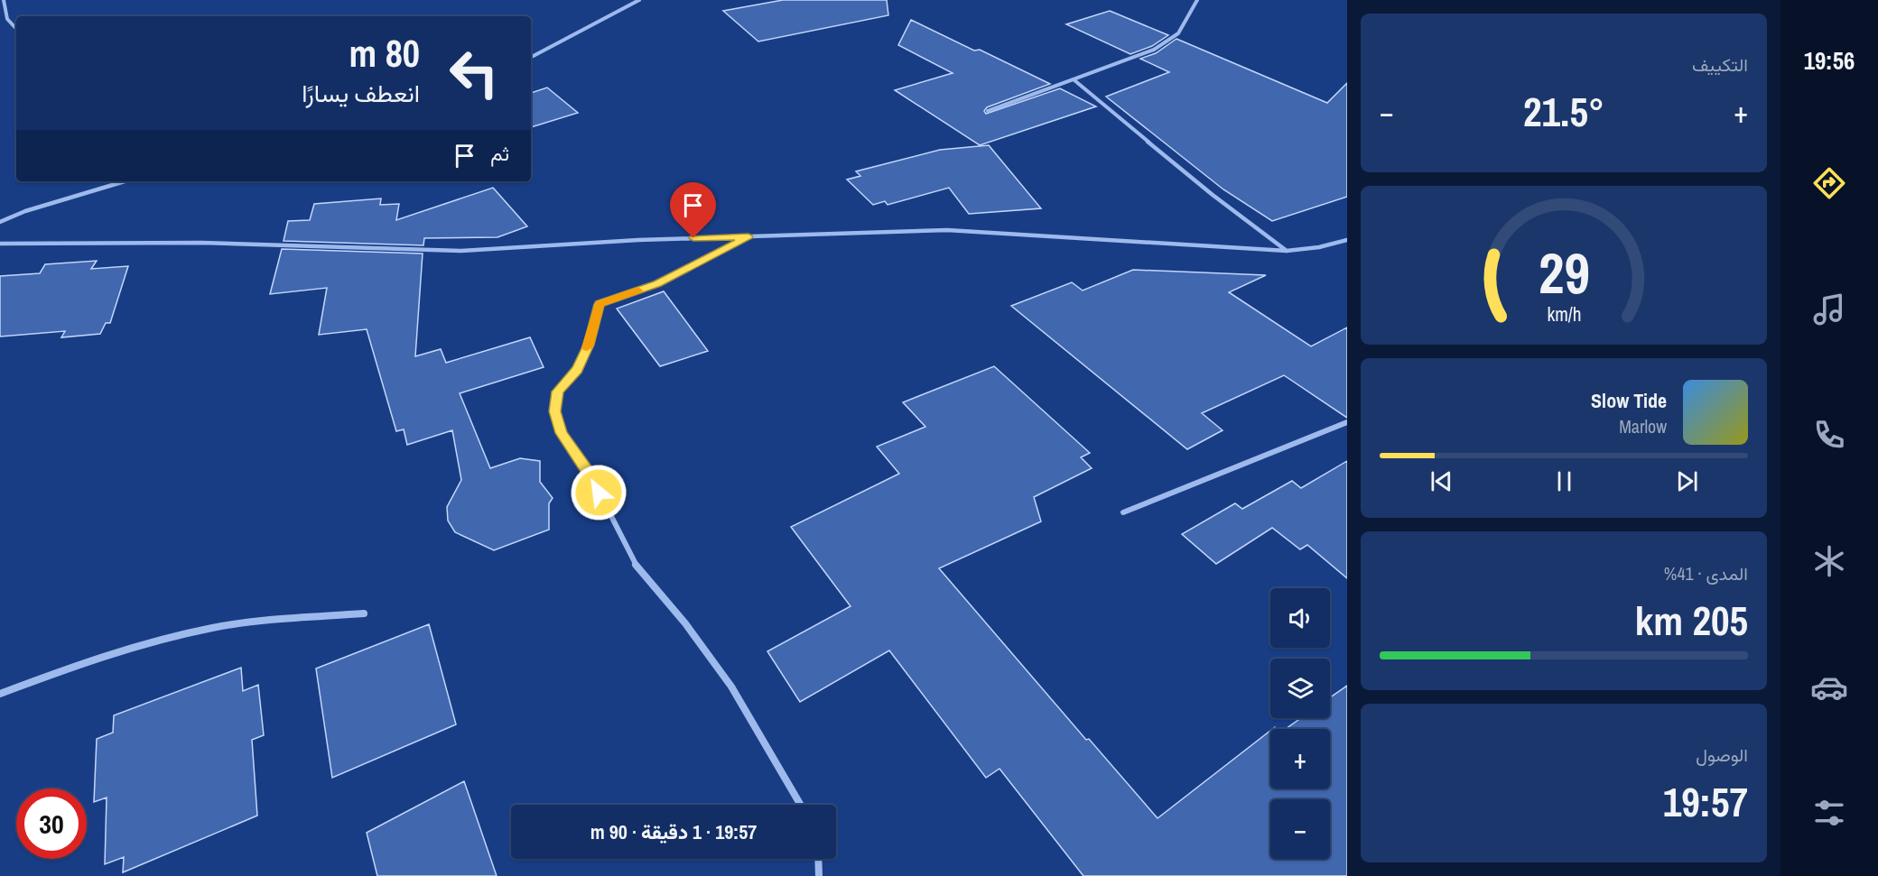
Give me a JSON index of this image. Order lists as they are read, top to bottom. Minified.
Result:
{"page":{"tabs":"19:56","tile":["التكييف",["المدى · 41%","205 km"],["الوصول","19:57"]],"turn":["80 m","انعطف يسارًا"],"heat":["−","21.5°","+"],"then":"ثم","song":["Slow Tide","Marlow"],"map_buttons":["+","−"],"limit":"30","trip":"19:57 · 1 دقيقة · 90 m","gauge":["29","km/h"]}}
